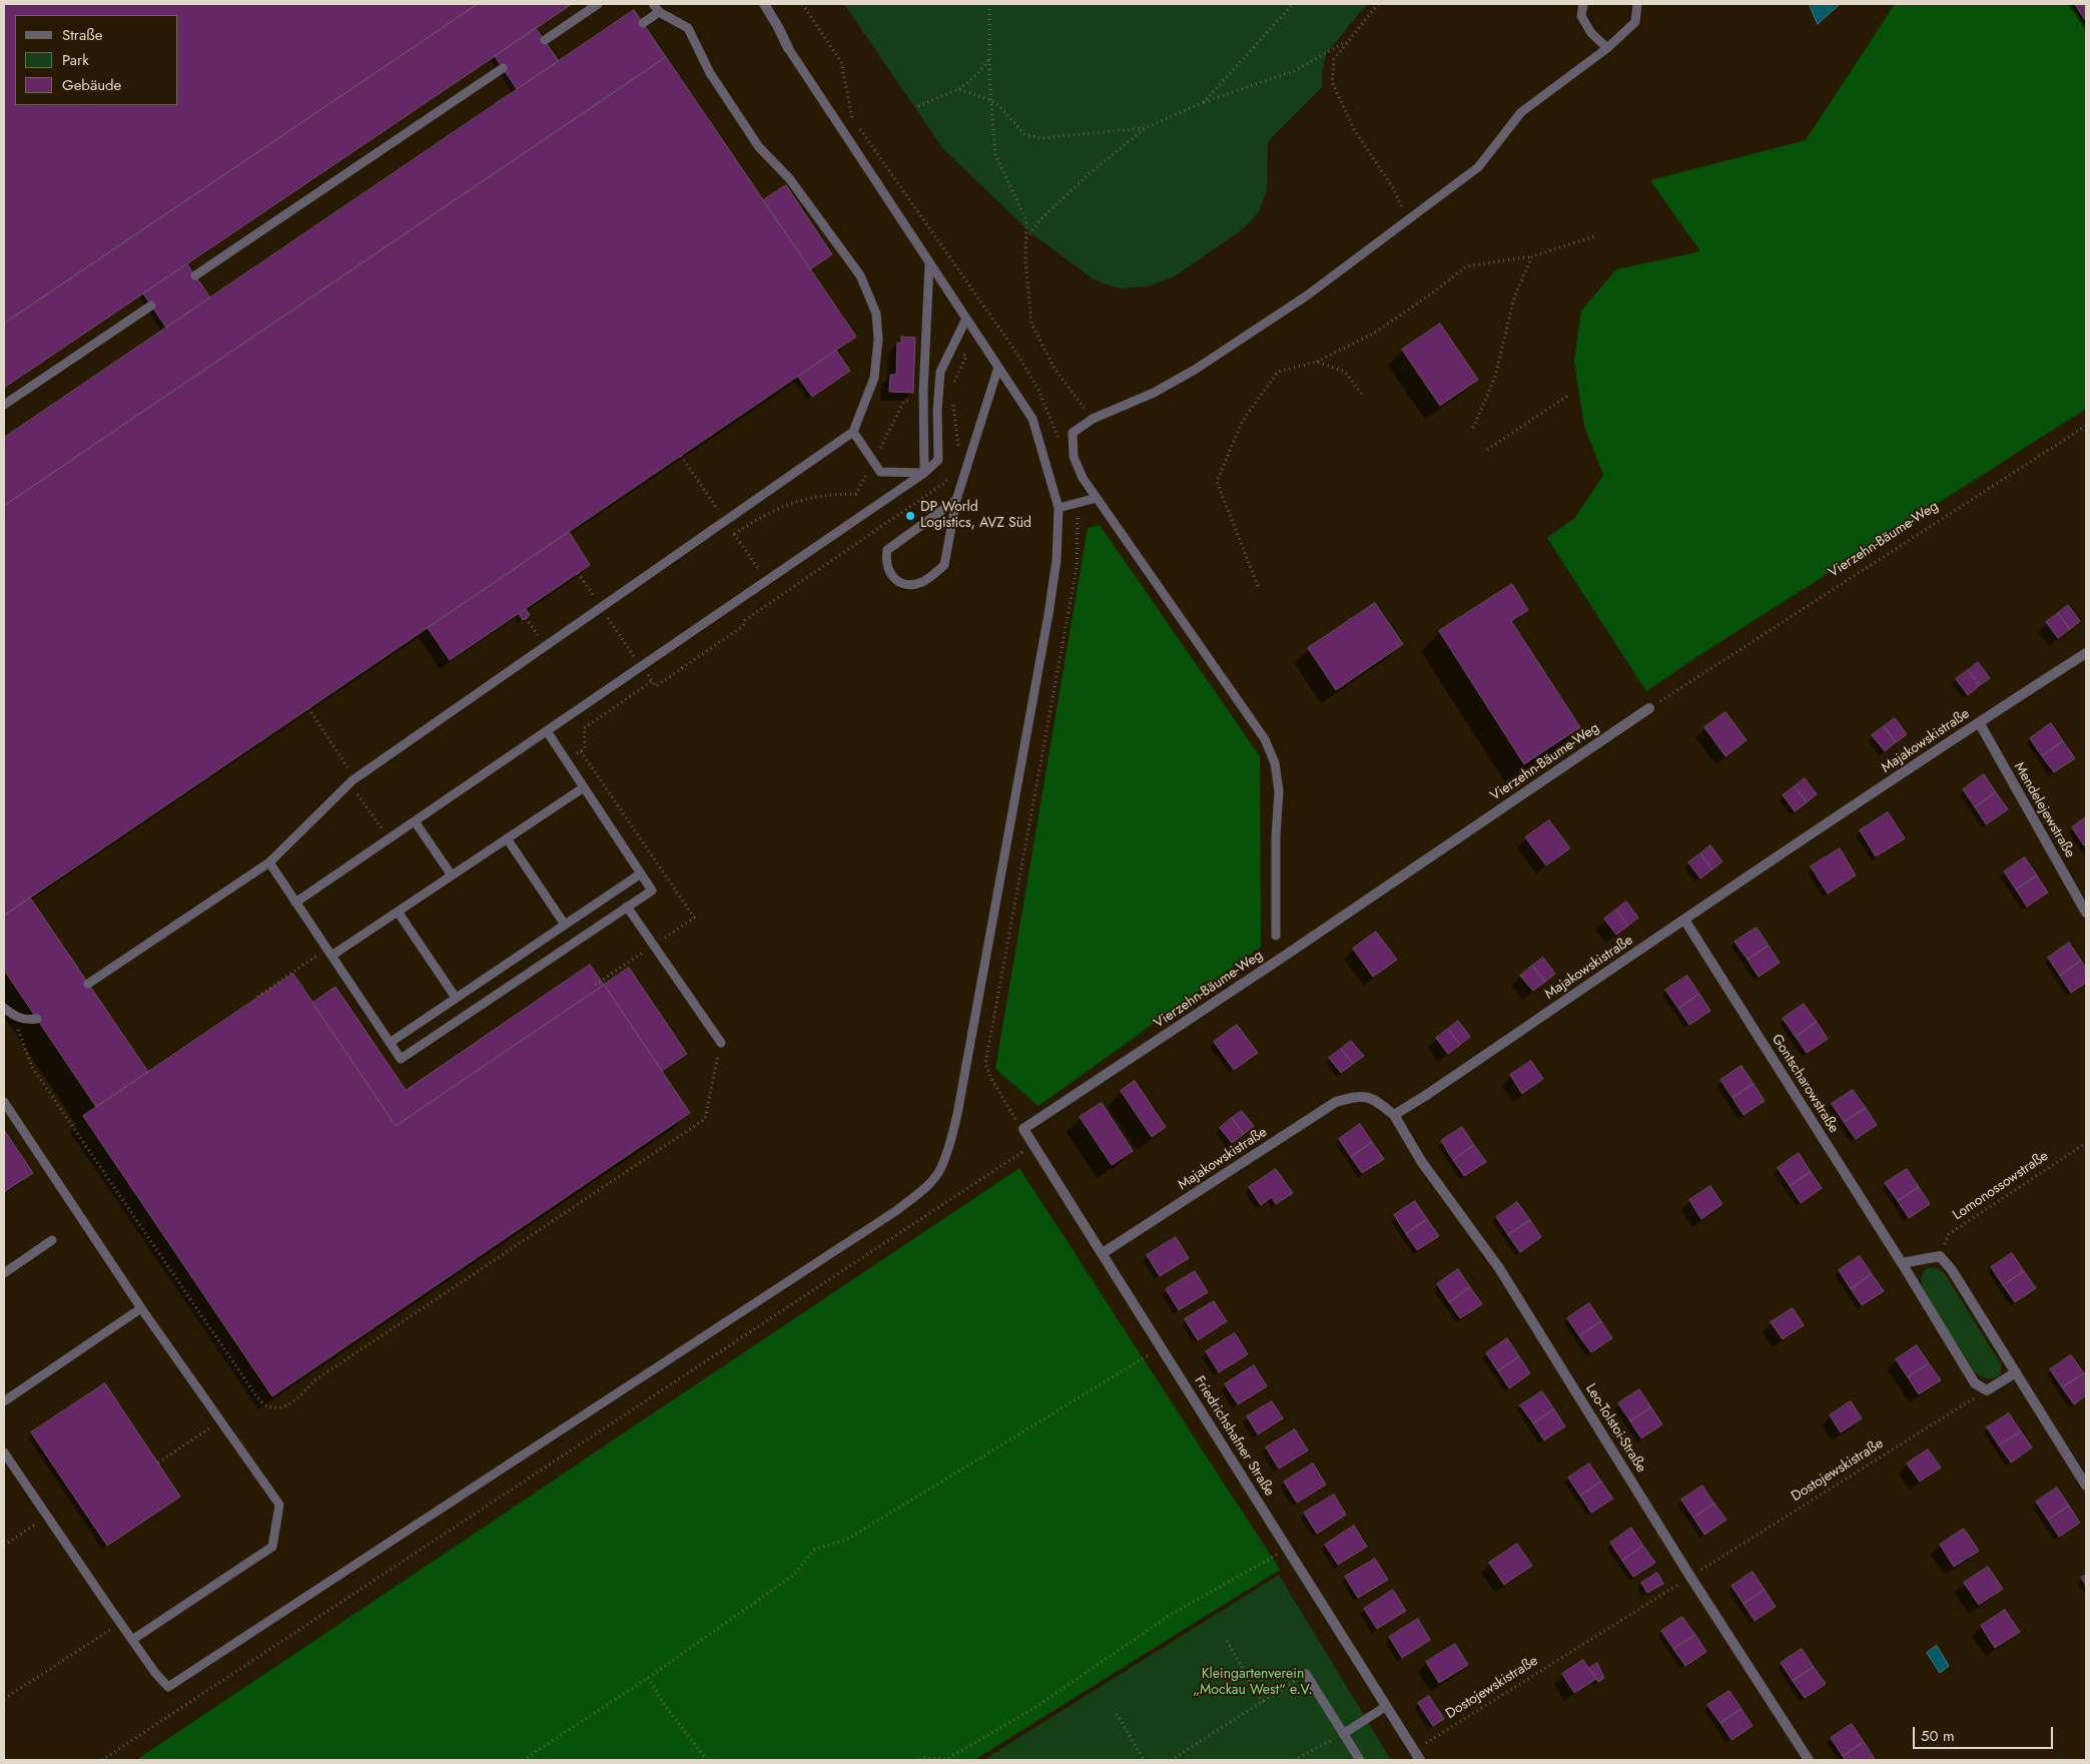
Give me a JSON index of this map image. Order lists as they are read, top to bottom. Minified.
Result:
{"streets":{"street":["Vierzehn-Bäume-Weg","Majakowskistraße","Mendelejewstraße","Gontscharowstraße","Leo-Tolstoi-Straße","Friedrichshafner Straße"],"path":["Lomonossowstraße","Dostojewskistraße"]},"crossings":[["Vierzehn-Bäume-Weg","Friedrichshafner Straße"],["Majakowskistraße","Mendelejewstraße"],["Majakowskistraße","Gontscharowstraße"],["Majakowskistraße","Leo-Tolstoi-Straße"],["Majakowskistraße","Friedrichshafner Straße"],["Gontscharowstraße","Dostojewskistraße"],["Friedrichshafner Straße","Dostojewskistraße"]],"parks":["Kleingartenverein „Mockau West“ e.V."],"places":["DP World Logistics, AVZ Süd"],"legend":["Straße","Park","Gebäude"],"scale_bar":"50 m"}
